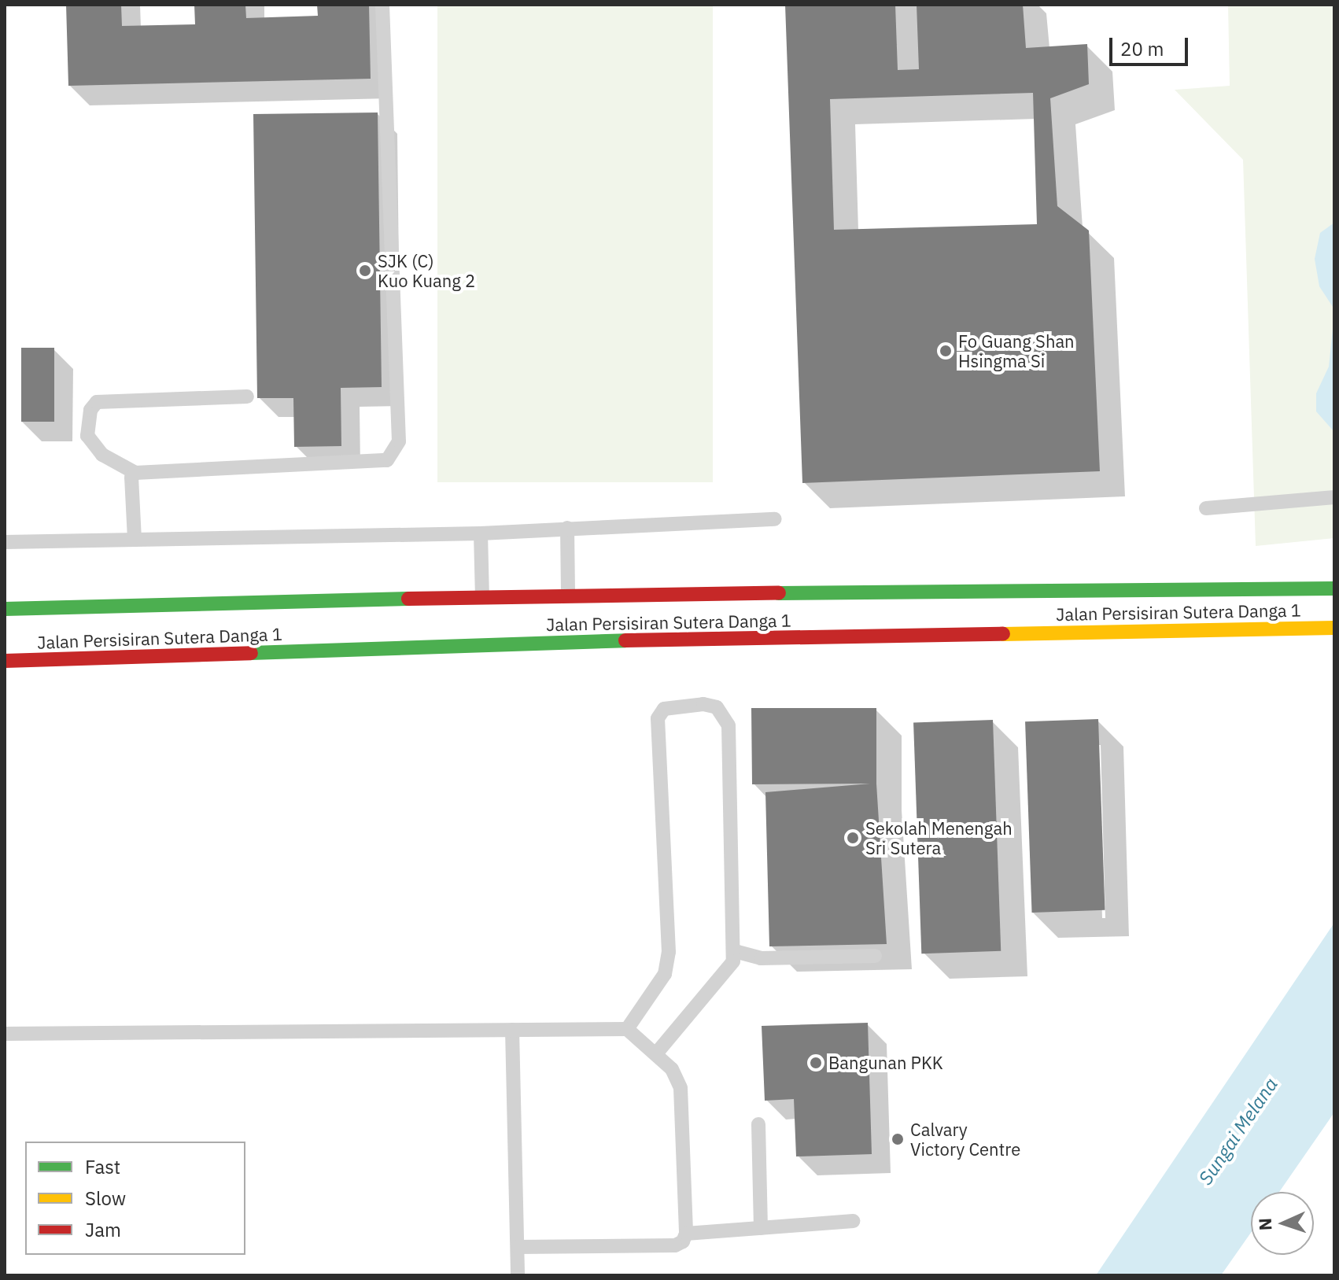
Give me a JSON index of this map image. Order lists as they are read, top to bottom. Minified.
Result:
{"streets":{"main road":["Jalan Persisiran Sutera Danga 1"]},"water":["Sungai Melana"],"places":["SJK (C) Kuo Kuang 2","Fo Guang Shan Hsingma Si","Sekolah Menengah Sri Sutera","Bangunan PKK","Calvary Victory Centre"],"legend":["Fast","Slow","Jam"],"scale_bar":"20 m","north":"left"}
